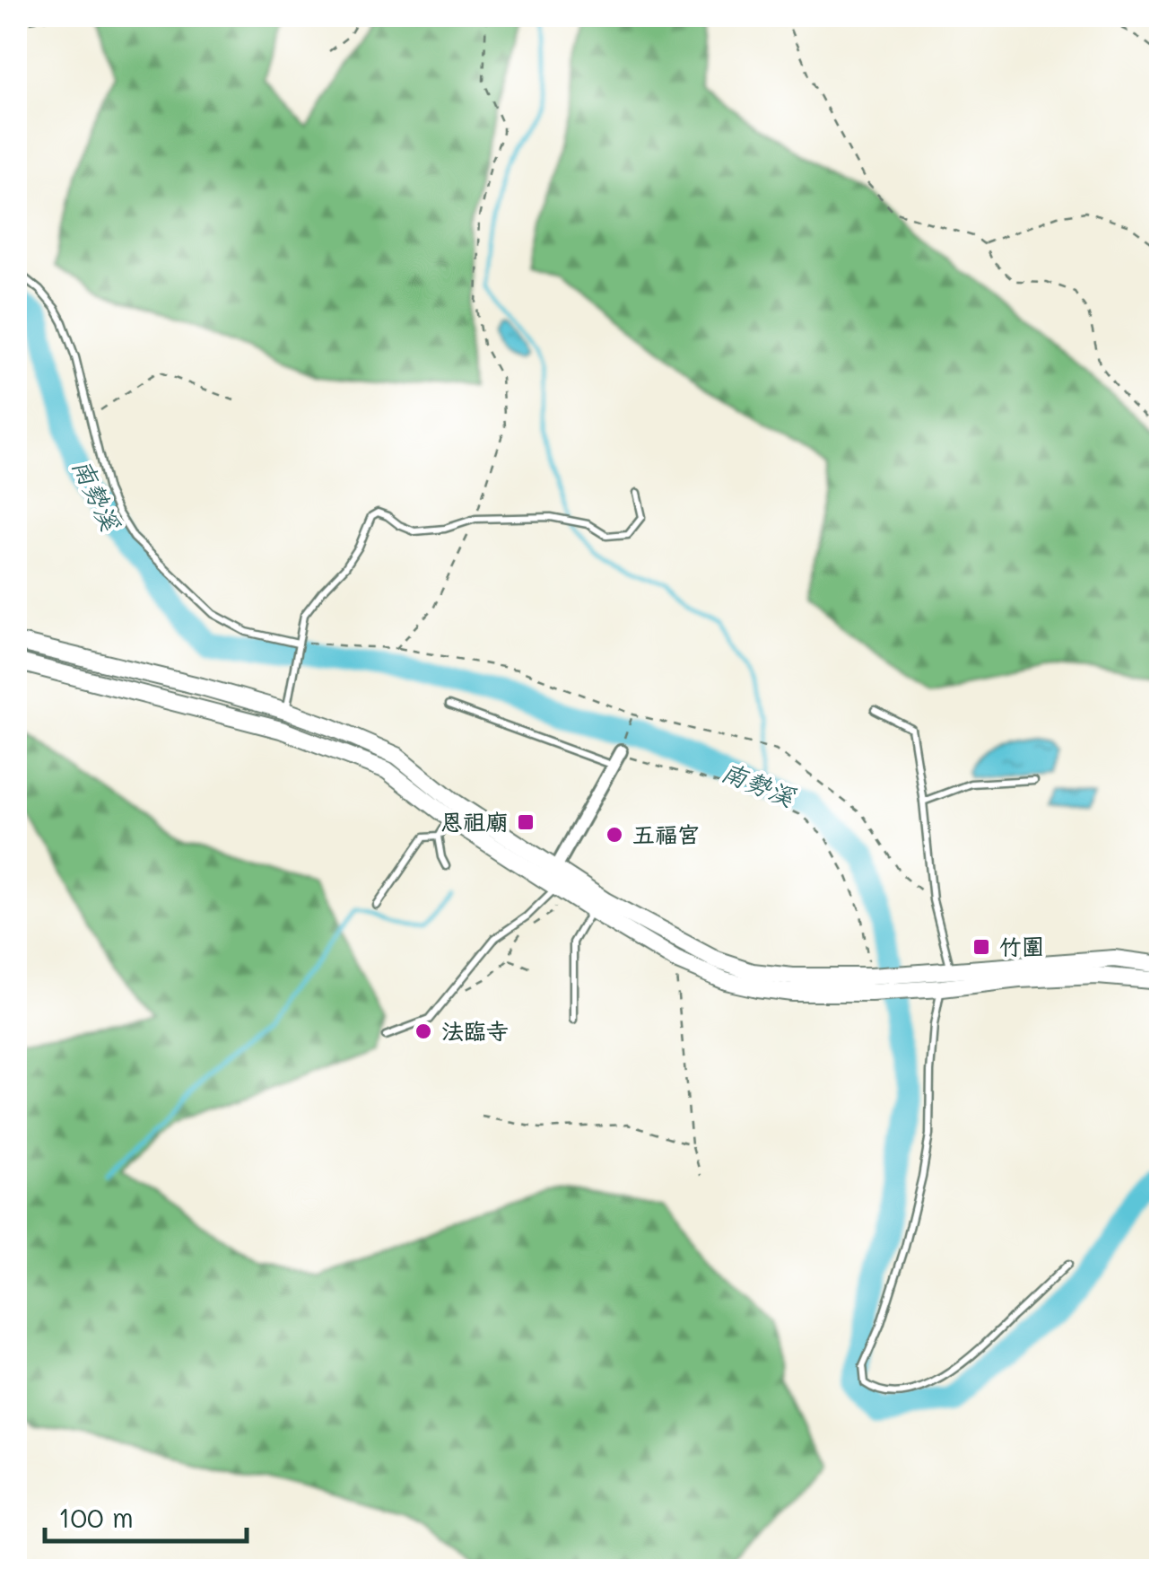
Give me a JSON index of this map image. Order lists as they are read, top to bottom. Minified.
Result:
{"water":["南勢溪"],"places":{"transit":["恩祖廟","竹圍"],"other":["五福宮","法臨寺"]},"scale_bar":"100 m"}
